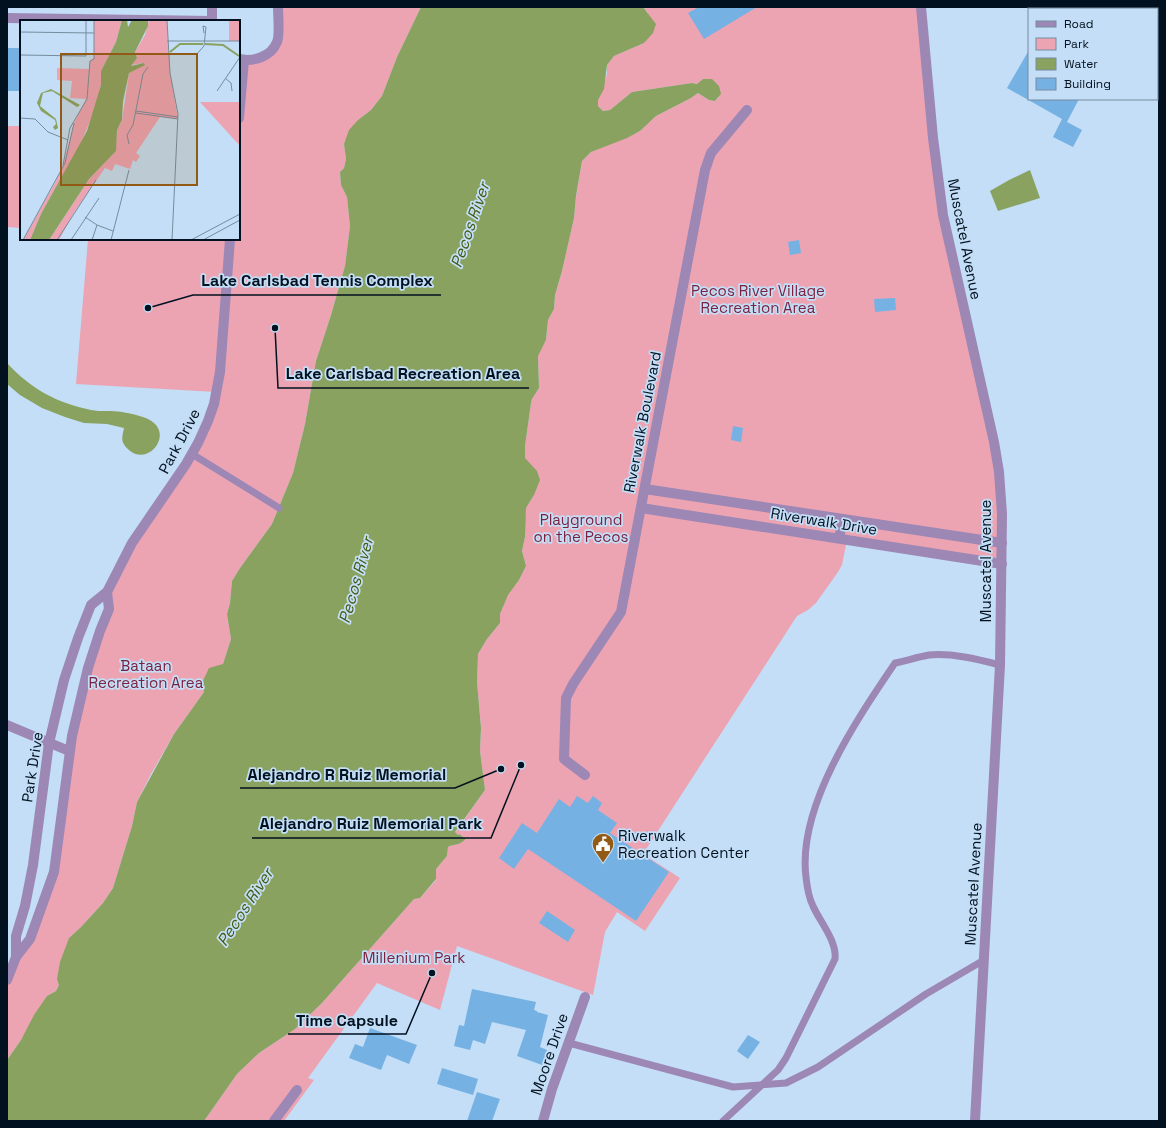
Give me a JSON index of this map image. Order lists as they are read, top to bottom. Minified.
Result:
{"streets":{"street":["Muscatel Avenue","Riverwalk Boulevard","Park Drive","Riverwalk Drive","Moore Drive"]},"crossings":[["Muscatel Avenue","Riverwalk Drive"],["Riverwalk Boulevard","Riverwalk Drive"]],"water":["Pecos River"],"parks":["Pecos River Village Recreation Area","Playground on the Pecos","Bataan Recreation Area","Millenium Park"],"places":{"other":["Lake Carlsbad Tennis Complex","Lake Carlsbad Recreation Area","Alejandro Ruiz Memorial Park","Alejandro R Ruiz Memorial","Time Capsule"],"public building":["Riverwalk Recreation Center"]},"legend":["Road","Park","Water","Building"]}
